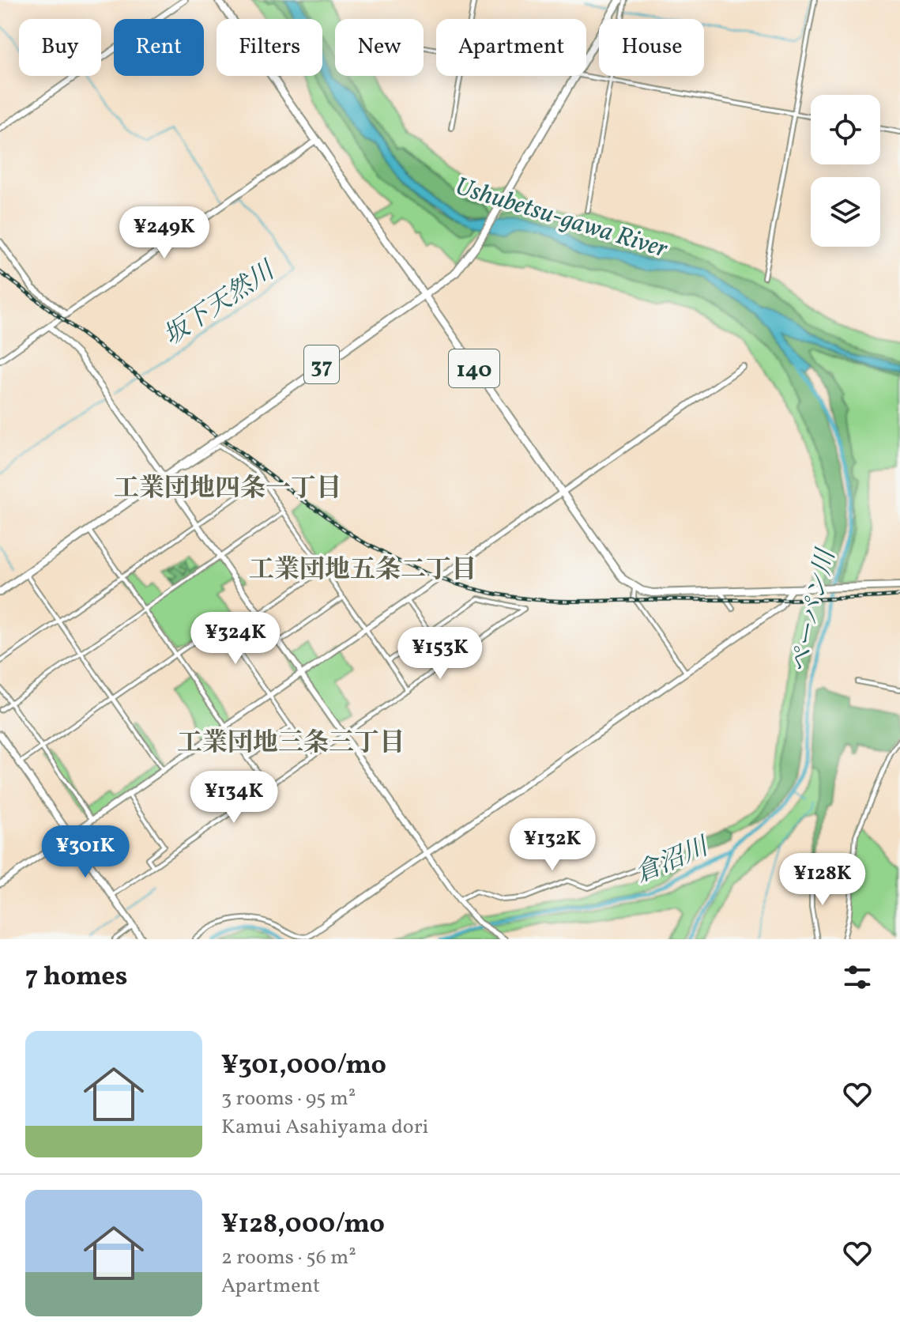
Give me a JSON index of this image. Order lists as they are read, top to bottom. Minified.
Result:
{"streets":{"main road":["37","140"]},"crossings":[["37","140"]],"districts":["工業団地四条一丁目","工業団地五条二丁目","工業団地三条三丁目"],"water":["Ushubetsu-gawa River","坂下天然川","ペーパン川","倉沼川"],"page":{"chip":["Buy","Rent","Filters","New","Apartment","House"],"price":["¥249K","¥324K","¥153K","¥134K","¥132K","¥301K","¥128K"],"heading":"7 homes","list":[{"name":"¥301,000/mo","note":"3 rooms · 95 m² · Kamui Asahiyama dori"},{"name":"¥128,000/mo","note":"2 rooms · 56 m² · Apartment"}]}}
